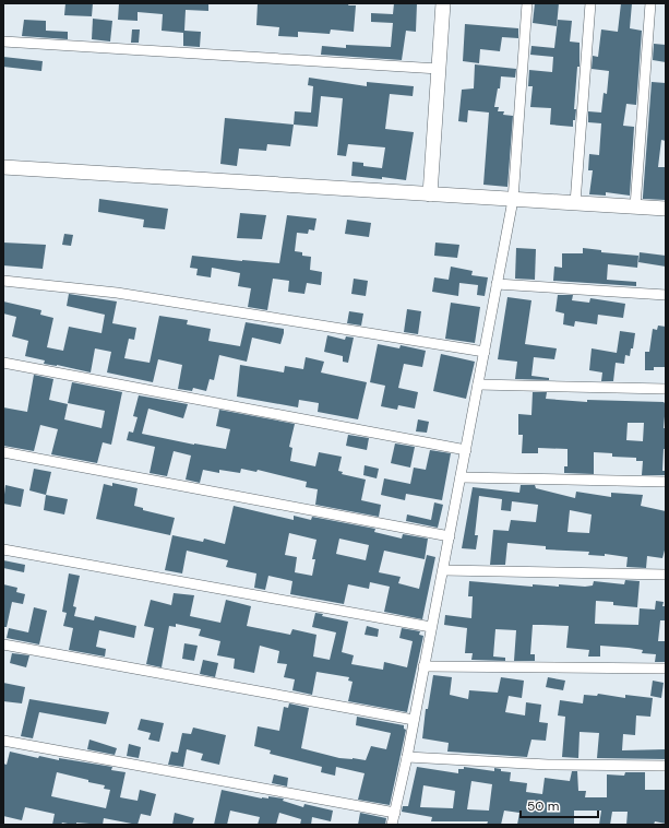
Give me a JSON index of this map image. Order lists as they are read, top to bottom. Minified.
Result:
{"scale_bar":"50 m"}
